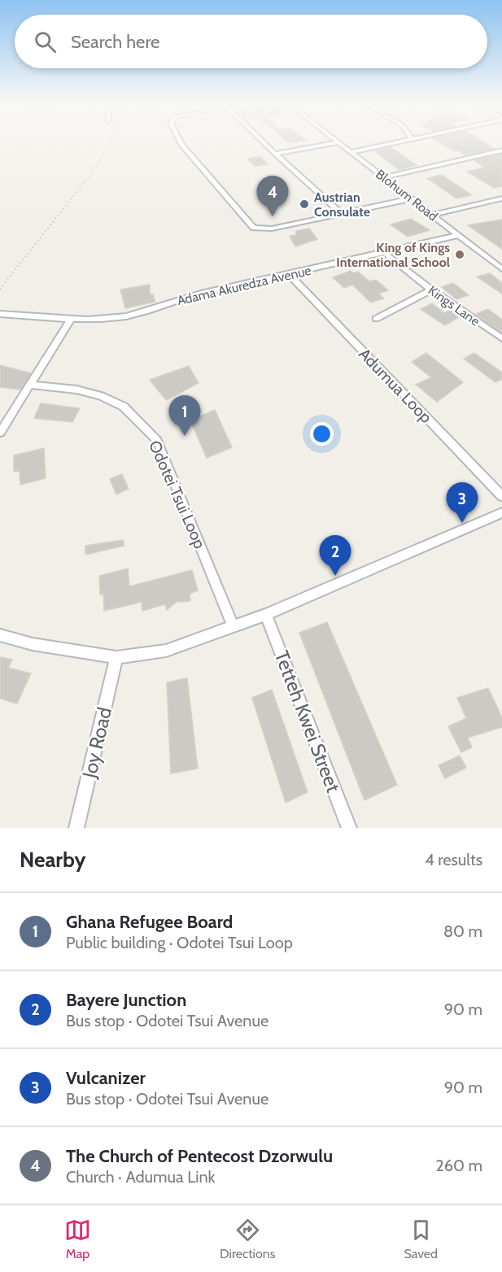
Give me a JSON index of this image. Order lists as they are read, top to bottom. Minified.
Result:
{"streets":{"street":["Blohum Road","Adama Akuredza Avenue","Kings Lane","Adumua Loop","Odotei Tsui Loop","Tetteh Kwei Street","Joy Road"]},"crossings":[["Blohum Road","Adama Akuredza Avenue"],["Adama Akuredza Avenue","Kings Lane"],["Adama Akuredza Avenue","Adumua Loop"]],"places":["Austrian Consulate","King of Kings International School"],"page":{"search":"Search here","pins":["4","1","3","2"],"heading":["Nearby","4 results"],"list":[{"mark":"1","name":"Ghana Refugee Board","note":"Public building · Odotei Tsui Loop","value":"80 m"},{"mark":"2","name":"Bayere Junction","note":"Bus stop · Odotei Tsui Avenue","value":"90 m"},{"mark":"3","name":"Vulcanizer","note":"Bus stop · Odotei Tsui Avenue","value":"90 m"},{"mark":"4","name":"The Church of Pentecost Dzorwulu","note":"Church · Adumua Link","value":"260 m"}],"nav":["Map","Directions","Saved"]}}
